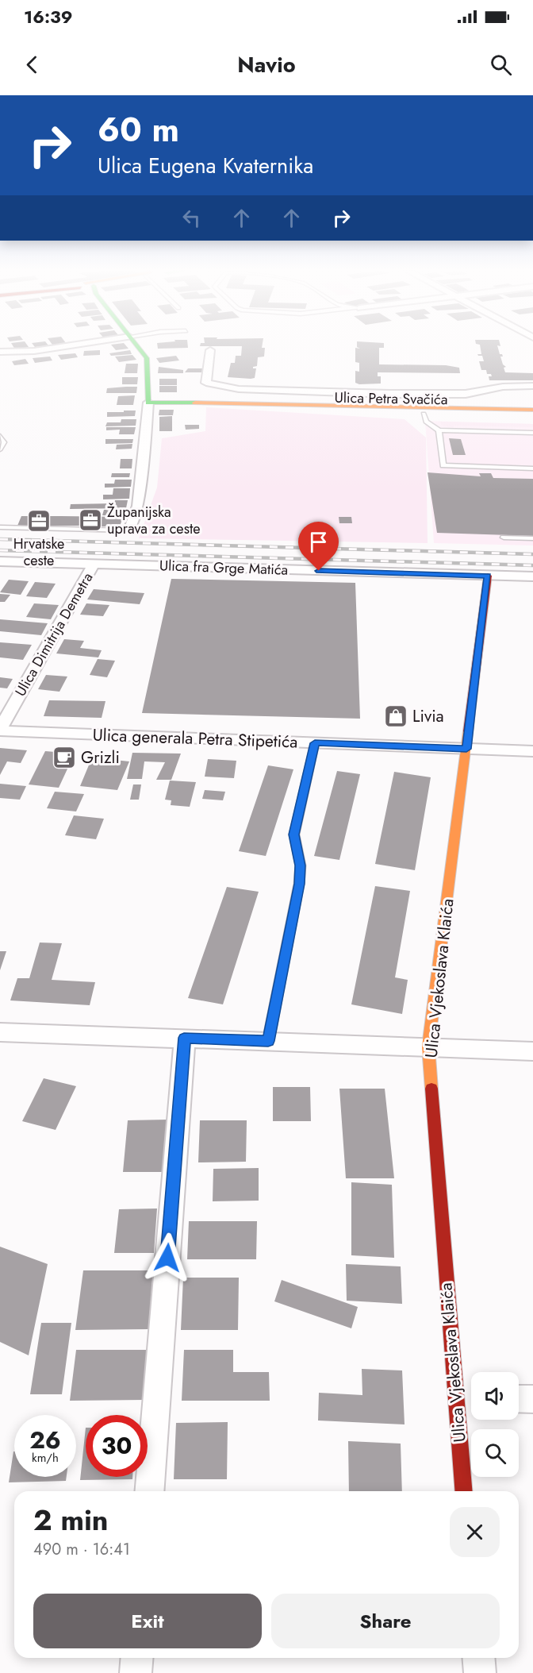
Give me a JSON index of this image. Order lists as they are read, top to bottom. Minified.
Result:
{"streets":{"main road":["Ulica Petra Svačića","Ulica Vjekoslava Klaića"],"street":["Ulica fra Grge Matića","Ulica Dimitrija Demetra","Ulica generala Petra Stipetića"]},"crossings":[["Ulica fra Grge Matića","Ulica Dimitrija Demetra"],["Ulica fra Grge Matića","Ulica Vjekoslava Klaića"],["Ulica Dimitrija Demetra","Ulica generala Petra Stipetića"],["Ulica generala Petra Stipetića","Ulica Vjekoslava Klaića"]],"places":{"office":["Županijska uprava za ceste","Hrvatske ceste"],"shop":["Livia"],"cafe":["Grizli"]},"page":{"status":"16:39","header":"Navio","turn":["60 m","Ulica Eugena Kvaternika"],"speed":"26 km/h","limit":"30","heading":["2 min","490 m · 16:41"],"buttons":["Exit","Share"]}}
